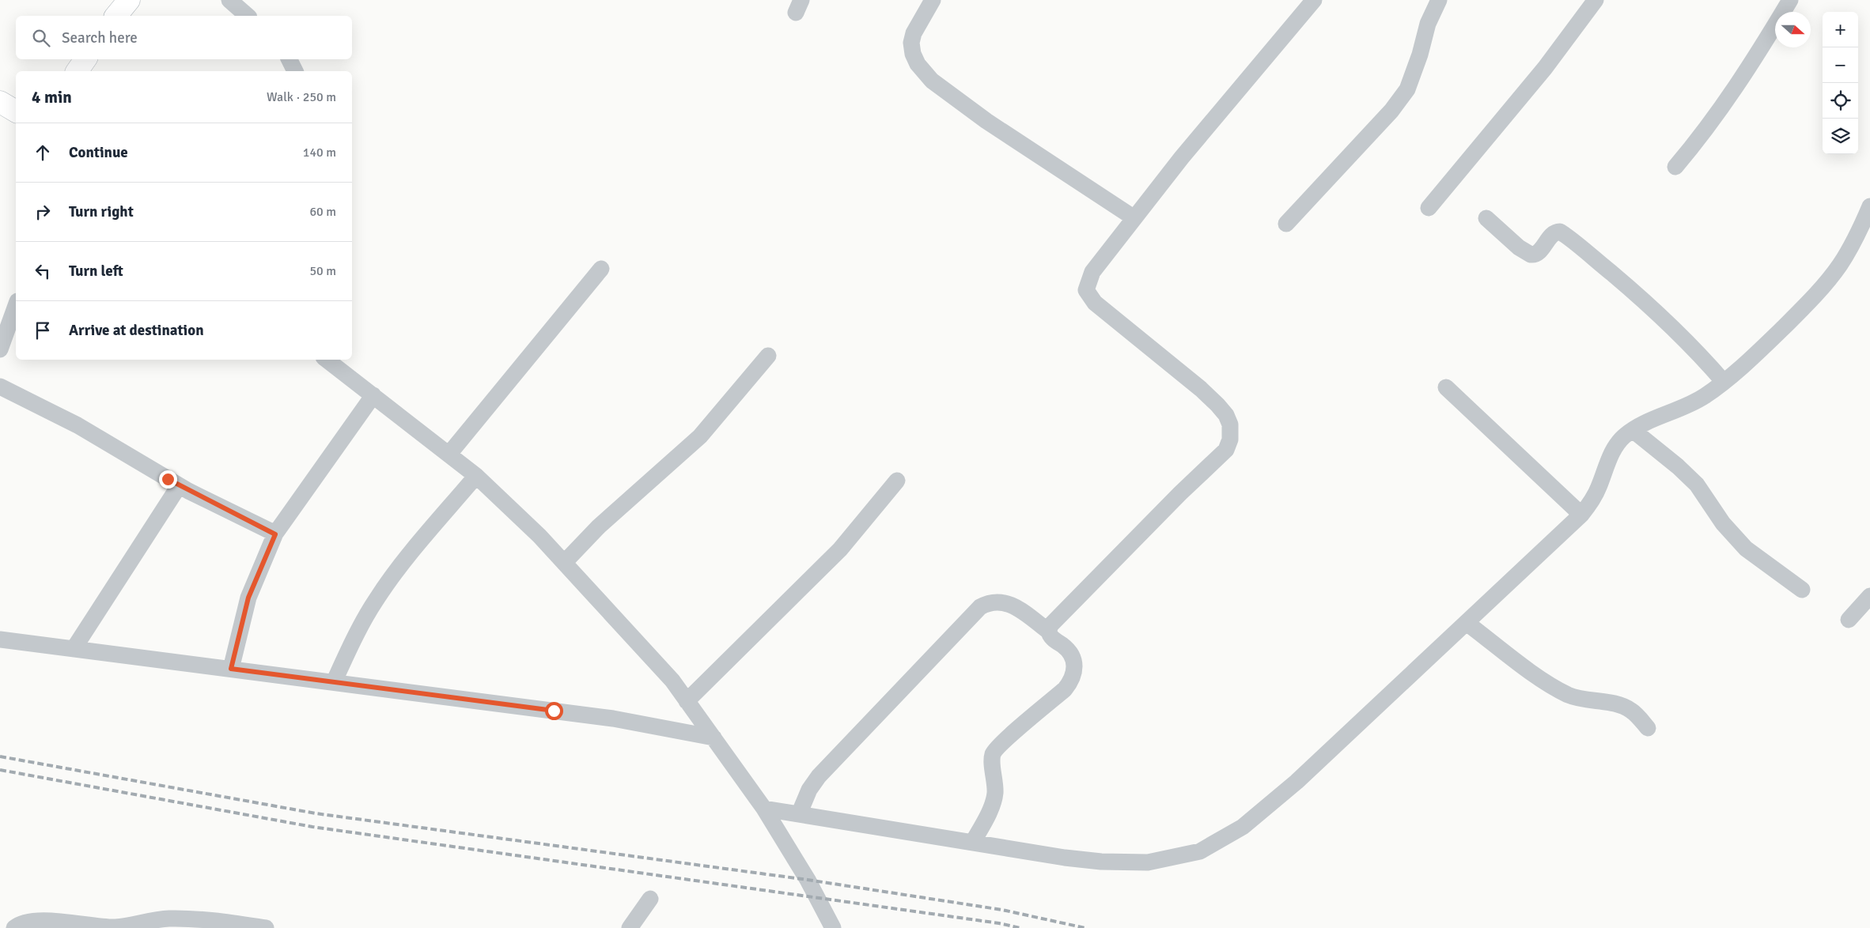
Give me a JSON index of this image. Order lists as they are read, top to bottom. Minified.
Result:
{"north":"right","page":{"map_buttons":["+","−"],"search":"Search here","heading":["4 min","Walk · 250 m"],"list":[["Continue","140 m"],["Turn right","60 m"],["Turn left","50 m"],"Arrive at destination"]}}
